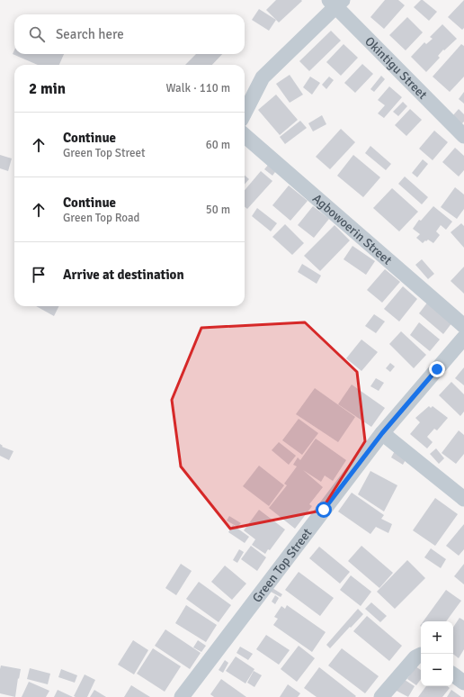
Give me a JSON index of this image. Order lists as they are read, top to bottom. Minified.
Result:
{"streets":{"street":["Okintigu Street","Agbowoerin Street","Green Top Street"]},"page":{"search":"Search here","heading":["2 min","Walk · 110 m"],"list":[["Continue","Green Top Street","60 m"],["Continue","Green Top Road","50 m"],"Arrive at destination"],"map_buttons":["+","−"]}}
